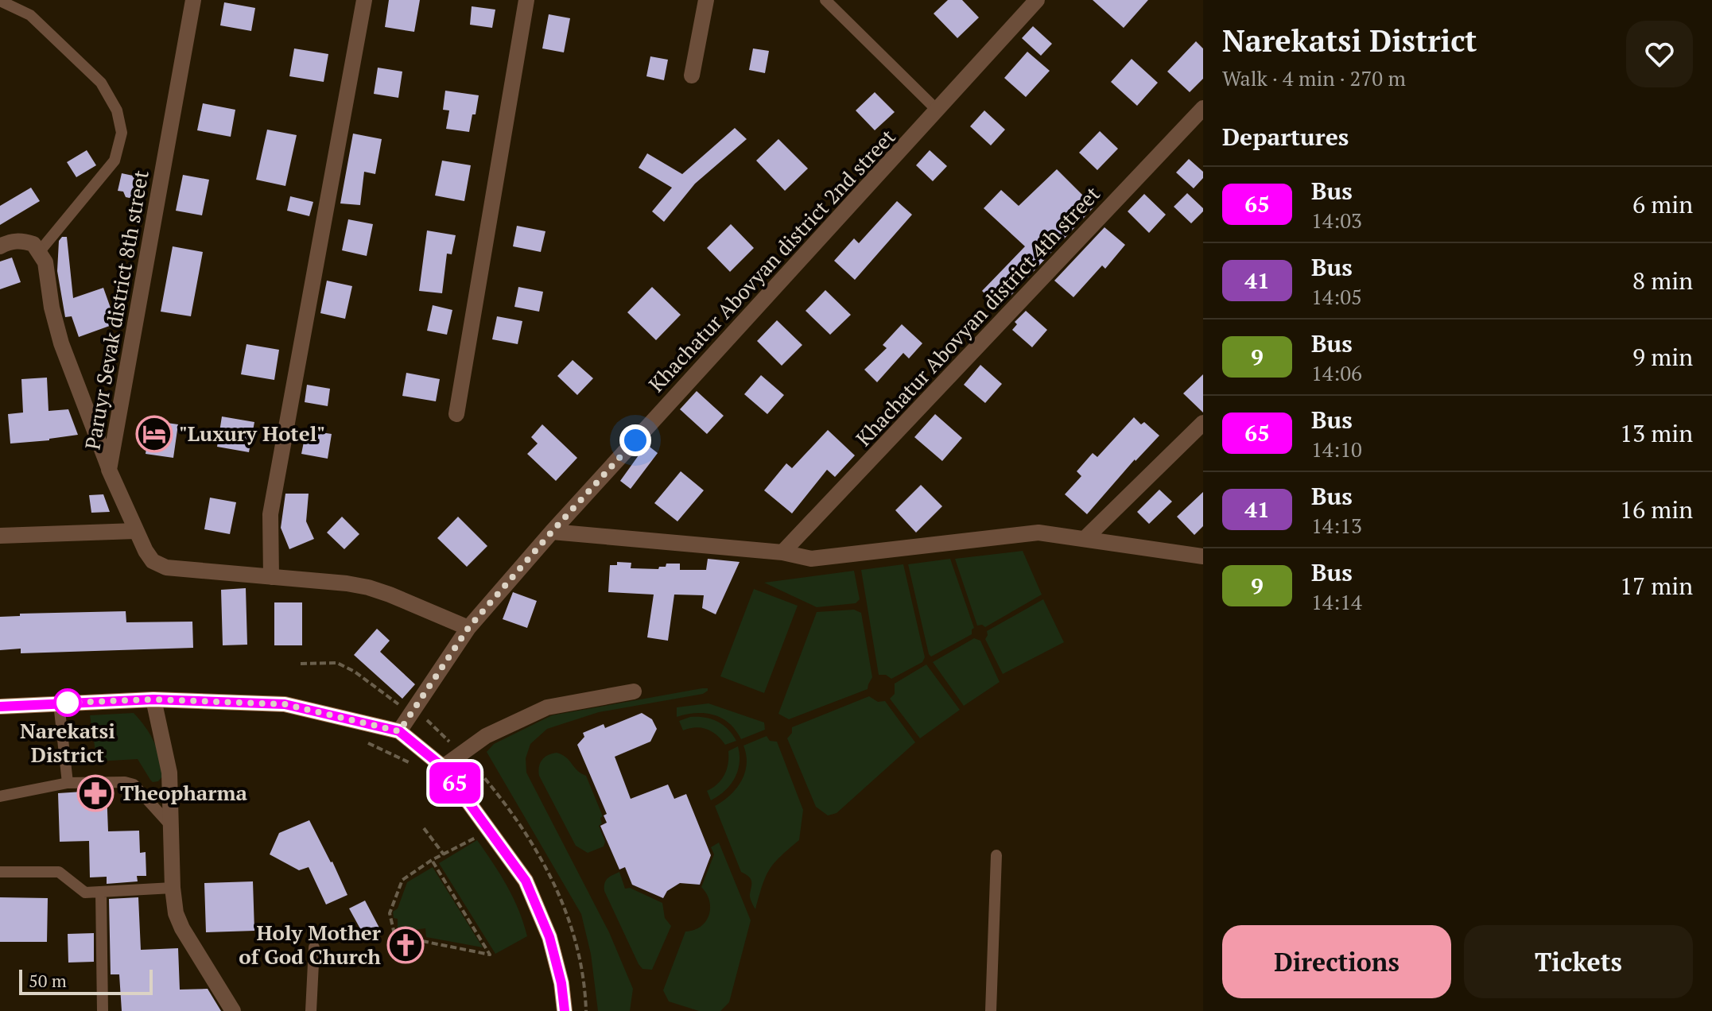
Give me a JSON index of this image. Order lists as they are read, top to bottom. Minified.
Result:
{"streets":{"street":["Khachatur Abovyan district 2nd street","Paruyr Sevak district 8th street","Khachatur Abovyan district 4th street"]},"crossings":[["Khachatur Abovyan district 2nd street","Paruyr Sevak district 8th street"]],"places":{"hotel":["\"Luxury Hotel\""],"other":["Narekatsi District"],"pharmacy":["Theopharma"],"church":["Holy Mother of God Church"]},"lines":["bus line 65"],"scale_bar":"50 m","page":{"on_map":"65","heading":[["Narekatsi District","Walk · 4 min · 270 m"],"Departures"],"list":[{"mark":"65","name":"Bus","note":"14:03","value":"6 min"},{"mark":"41","name":"Bus","note":"14:05","value":"8 min"},{"mark":"9","name":"Bus","note":"14:06","value":"9 min"},{"mark":"65","name":"Bus","note":"14:10","value":"13 min"},{"mark":"41","name":"Bus","note":"14:13","value":"16 min"},{"mark":"9","name":"Bus","note":"14:14","value":"17 min"}],"buttons":["Directions","Tickets"],"scale":"50 m"}}
